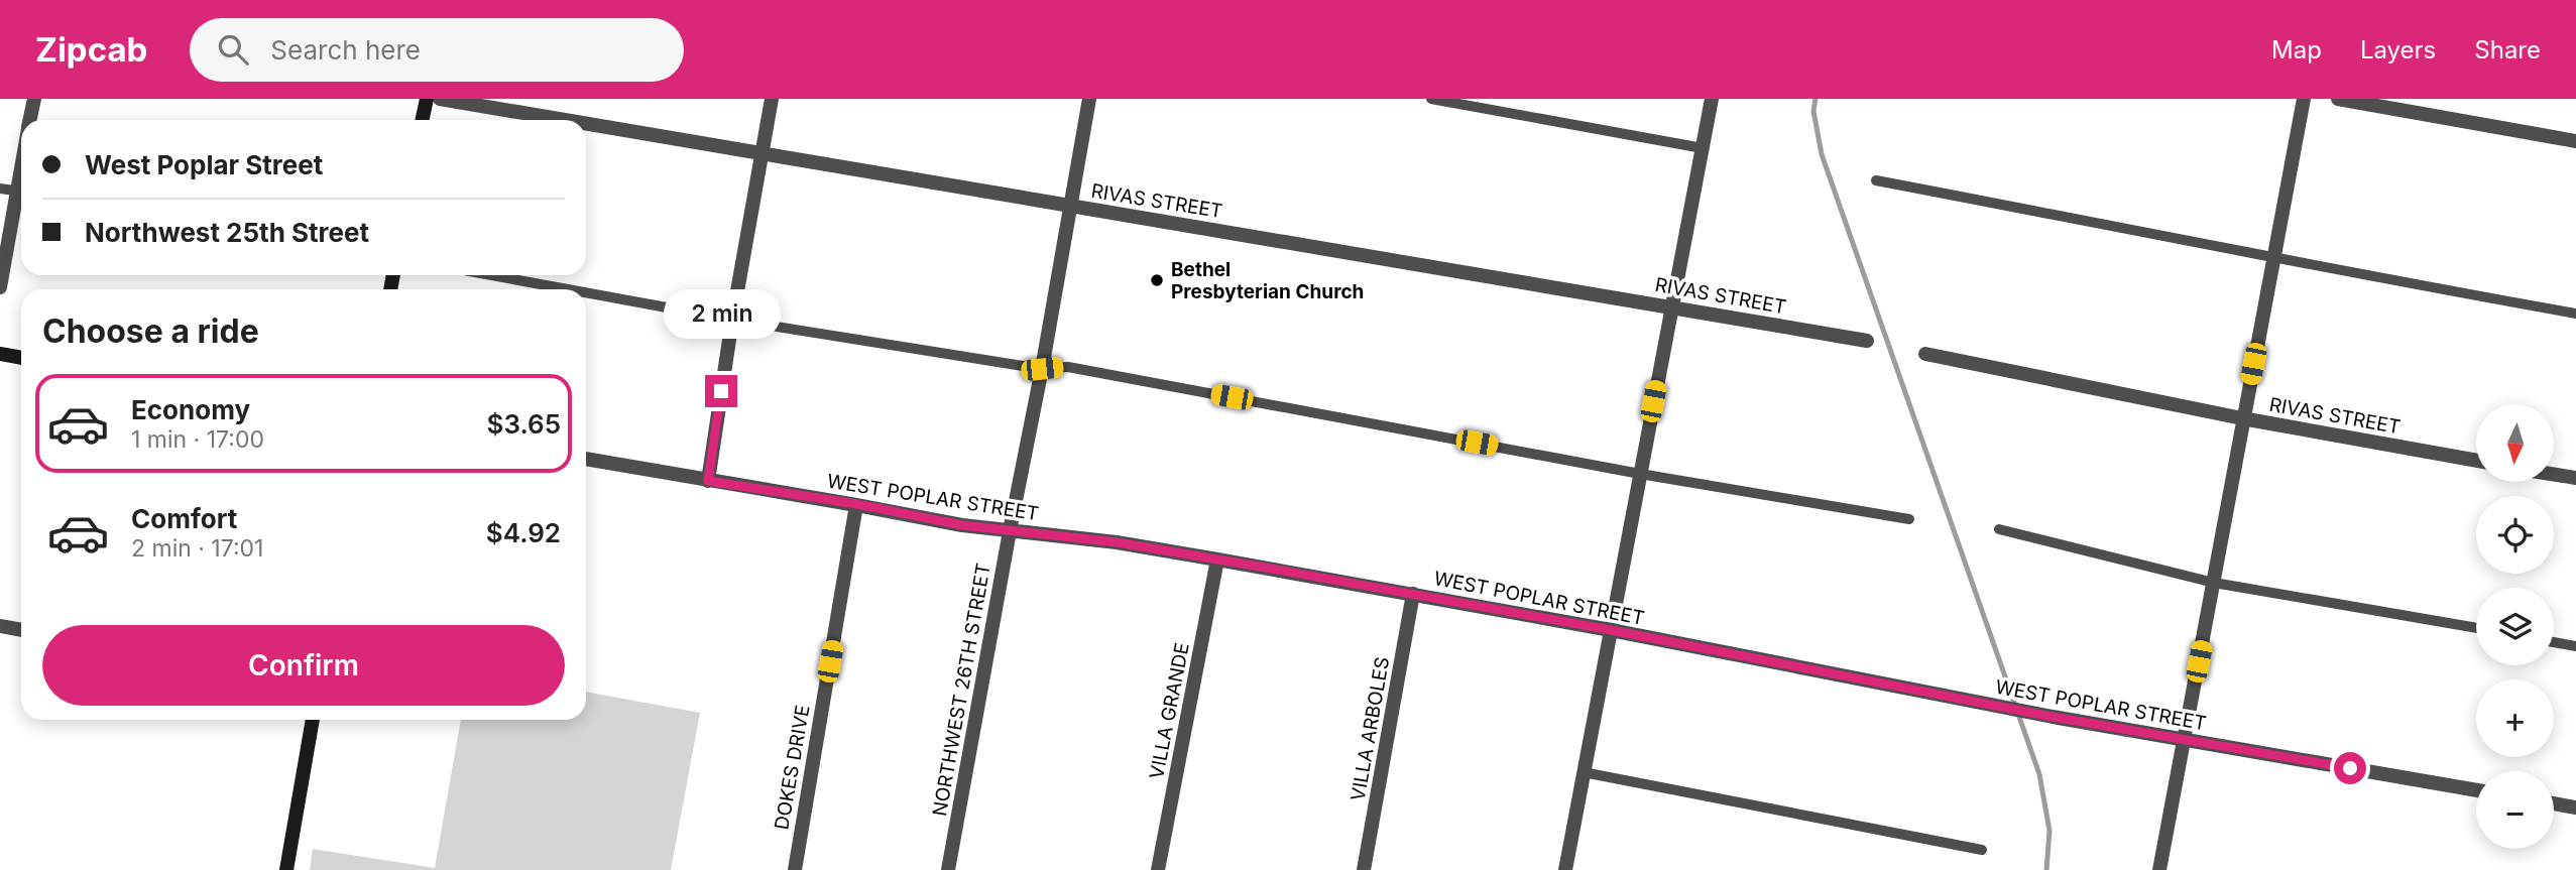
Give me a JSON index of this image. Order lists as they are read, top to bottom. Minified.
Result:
{"streets":{"street":["RIVAS STREET","WEST POPLAR STREET","NORTHWEST 26TH STREET","VILLA GRANDE","VILLA ARBOLES","DOKES DRIVE"]},"crossings":[["RIVAS STREET","NORTHWEST 26TH STREET"],["WEST POPLAR STREET","NORTHWEST 26TH STREET"],["WEST POPLAR STREET","VILLA GRANDE"],["WEST POPLAR STREET","VILLA ARBOLES"],["WEST POPLAR STREET","DOKES DRIVE"]],"places":["Bethel Presbyterian Church"],"north":"bottom","page":{"header":"Zipcab","search":"Search here","nav":["Map","Layers","Share"],"banner":["West Poplar Street","Northwest 25th Street"],"bubble":"2 min","heading":"Choose a ride","list":[{"name":"Economy","note":"1 min · 17:00","value":"$3.65"},{"name":"Comfort","note":"2 min · 17:01","value":"$4.92"}],"map_buttons":["+","−"],"buttons":"Confirm"}}
